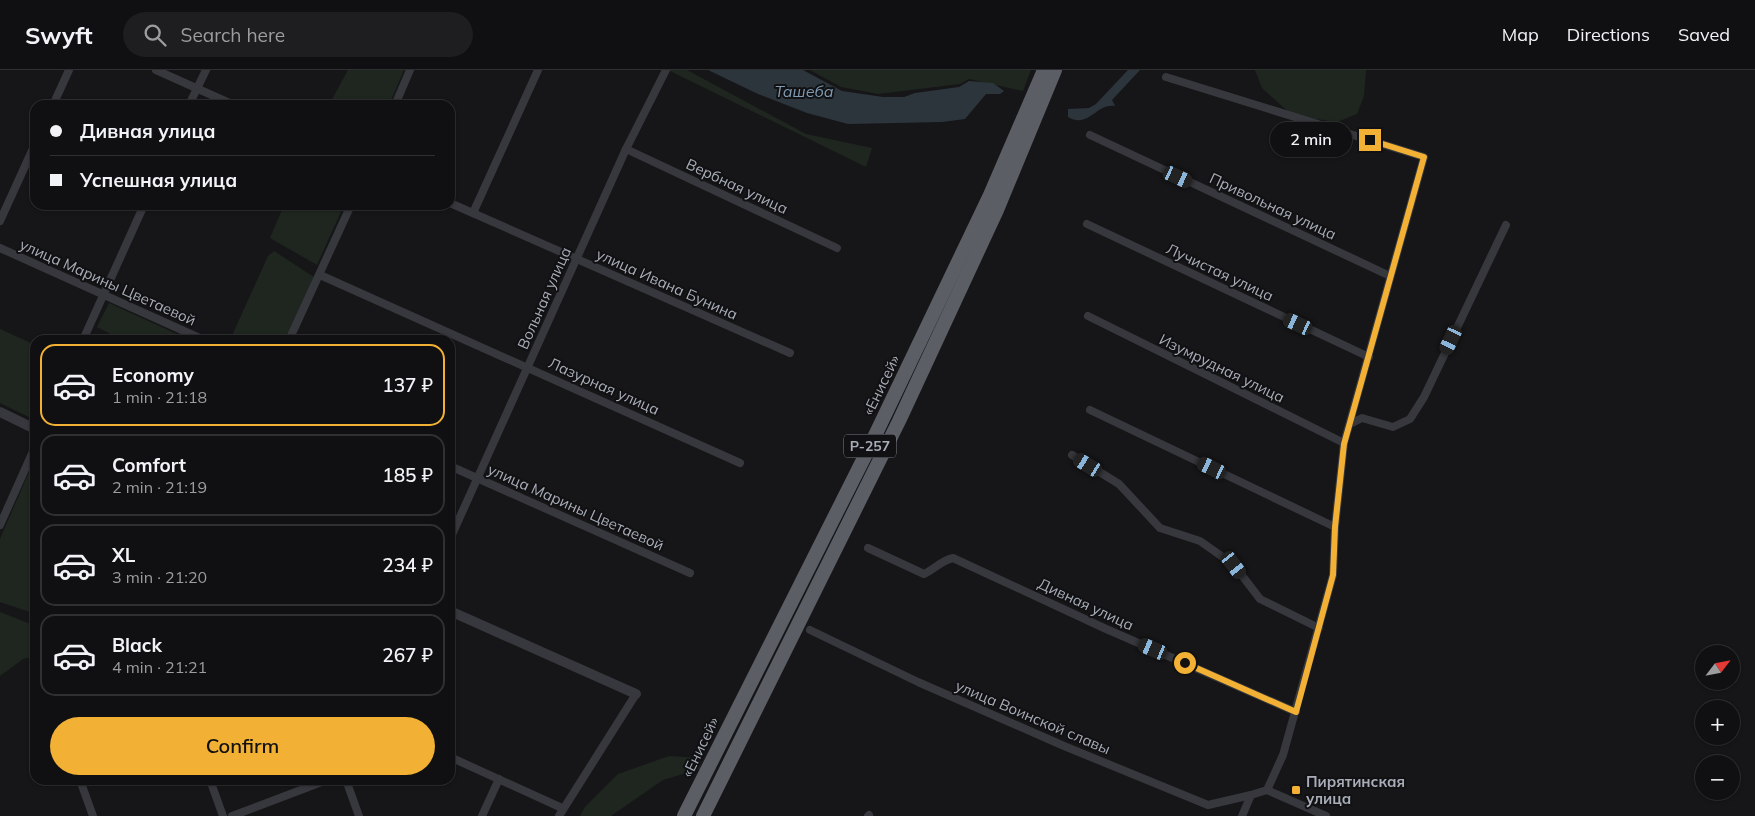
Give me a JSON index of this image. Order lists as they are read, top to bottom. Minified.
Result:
{"streets":{"highway":["«Енисей»","Р-257"],"street":["Вербная улица","Привольная улица","Лучистая улица","улица Марины Цветаевой","улица Ивана Бунина","Вольная улица","Изумрудная улица","Лазурная улица","Дивная улица","улица Воинской славы"]},"crossings":[["Вербная улица","Вольная улица"],["улица Марины Цветаевой","Вольная улица"],["улица Ивана Бунина","Вольная улица"],["Вольная улица","Лазурная улица"]],"water":["Ташеба"],"places":{"transit":["Пирятинская улица"]},"north":"top right","page":{"header":"Swyft","search":"Search here","nav":["Map","Directions","Saved"],"banner":["Дивная улица","Успешная улица"],"bubble":"2 min","list":[{"name":"Economy","note":"1 min · 21:18","value":"137 ₽"},{"name":"Comfort","note":"2 min · 21:19","value":"185 ₽"},{"name":"XL","note":"3 min · 21:20","value":"234 ₽"},{"name":"Black","note":"4 min · 21:21","value":"267 ₽"}],"map_buttons":["+","−"],"buttons":"Confirm"}}
